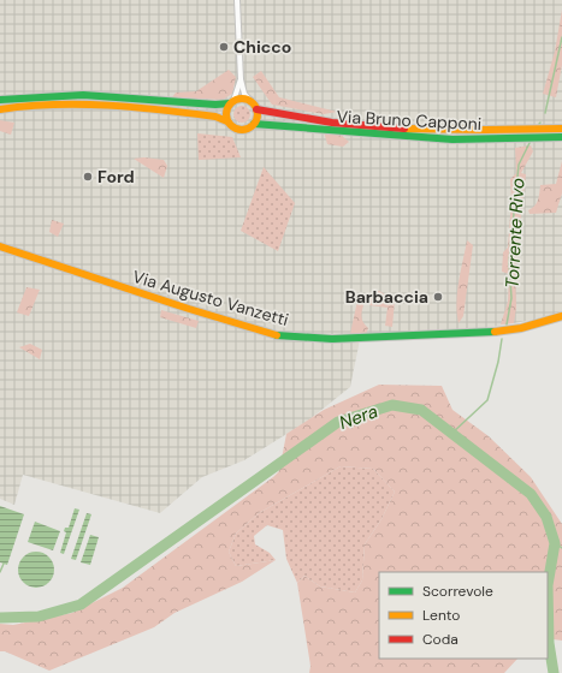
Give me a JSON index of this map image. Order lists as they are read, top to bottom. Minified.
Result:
{"streets":{"main road":["Via Bruno Capponi","Via Augusto Vanzetti"]},"water":["Torrente Rivo","Nera"],"places":["Chicco","Ford","Barbaccia"],"legend":["Scorrevole","Lento","Coda"]}
